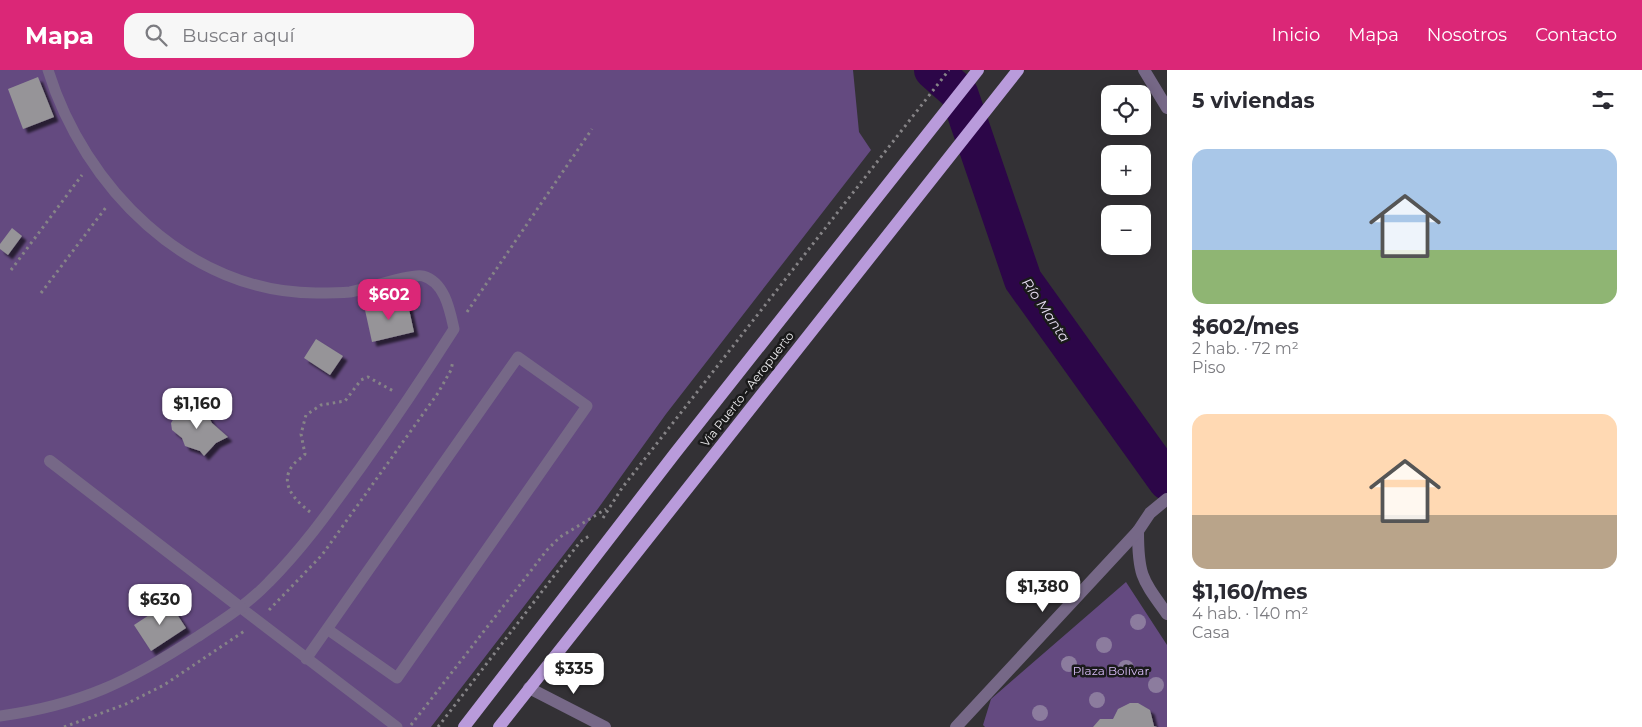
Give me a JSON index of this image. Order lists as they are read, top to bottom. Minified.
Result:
{"streets":{"main road":["Via Puerto - Aeropuerto"]},"water":["Río Manta"],"parks":["Plaza Bolívar"],"page":{"header":"Mapa","search":"Buscar aquí","nav":["Inicio","Mapa","Nosotros","Contacto"],"heading":"5 viviendas","map_buttons":["+","−"],"list":[{"name":"$602/mes","note":"2 hab. · 72 m² · Piso"},{"name":"$1,160/mes","note":"4 hab. · 140 m² · Casa"}],"price":["$602","$1,160","$1,380","$630","$335"]}}
